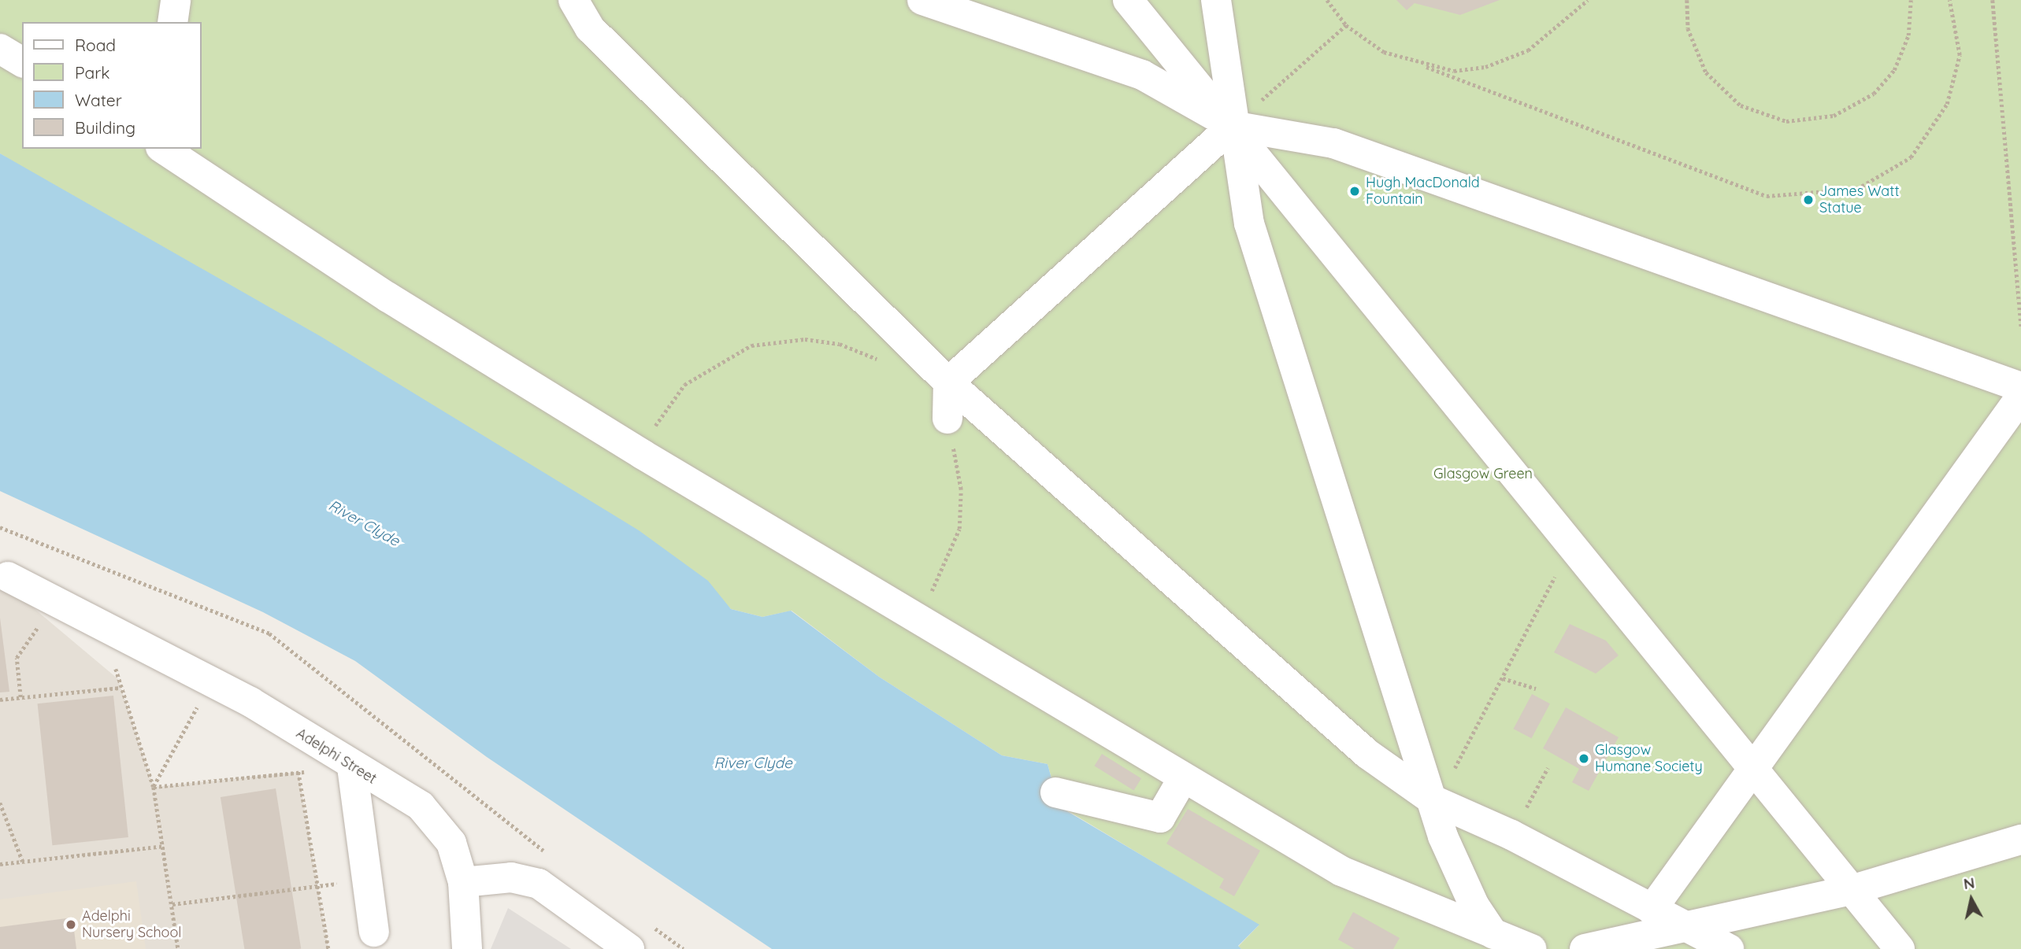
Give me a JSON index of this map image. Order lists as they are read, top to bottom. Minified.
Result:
{"streets":{"street":["Adelphi Street"]},"water":["River Clyde"],"parks":["Glasgow Green"],"places":["Hugh MacDonald Fountain","James Watt Statue","Glasgow Humane Society","Adelphi Nursery School"],"legend":["Road","Park","Water","Building"],"north":"top"}
